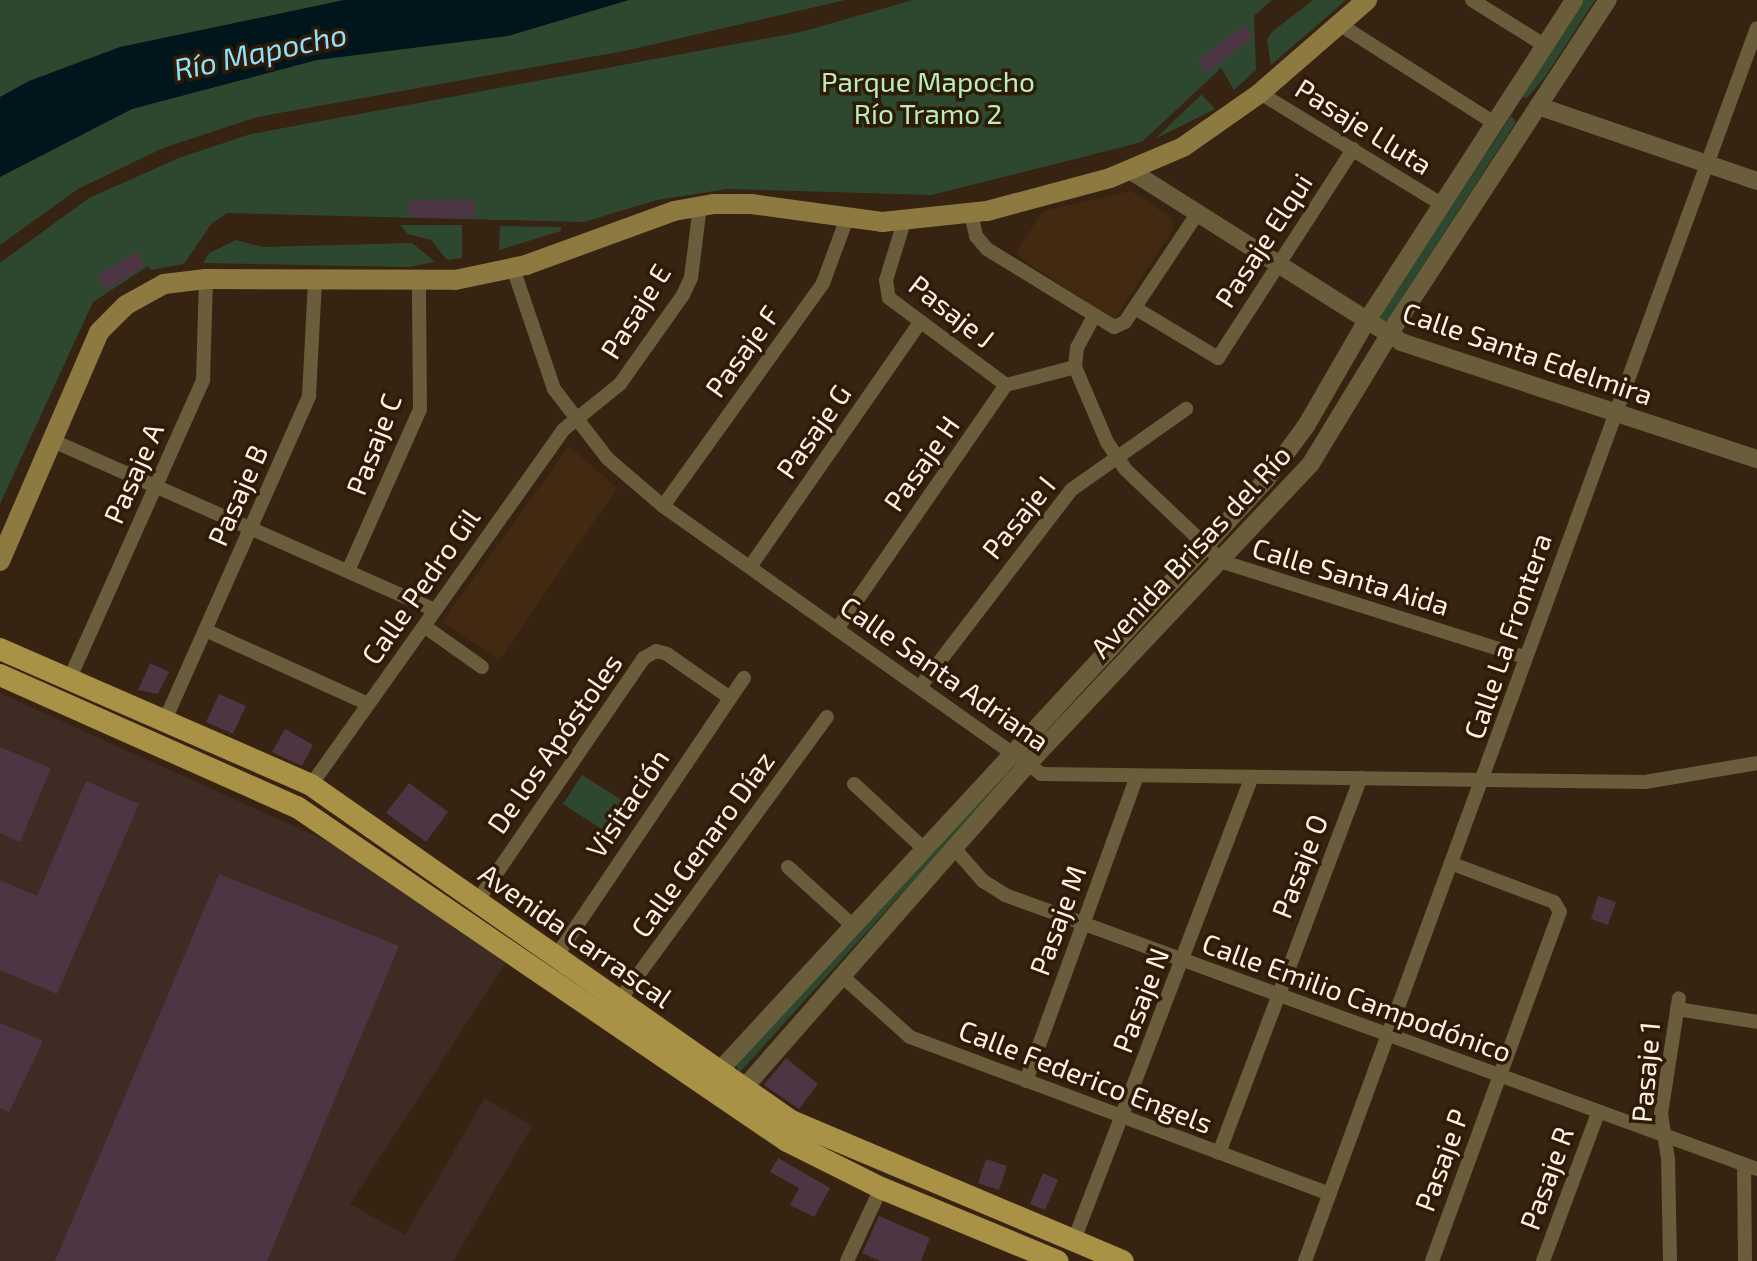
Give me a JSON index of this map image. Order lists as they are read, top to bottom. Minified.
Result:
{"streets":{"main road":["Avenida Carrascal"],"street":["Pasaje Lluta","Pasaje Elqui","Pasaje E","Pasaje J","Pasaje F","Calle Santa Edelmira","Pasaje G","Pasaje C","Pasaje H","Pasaje A","Pasaje B","Pasaje I","Avenida Brisas del Río","Calle Santa Aida","Calle Pedro Gil","Calle La Frontera","Calle Santa Adriana","De los Apóstoles","Visitación","Calle Genaro Díaz","Pasaje O","Pasaje M","Calle Emilio Campodónico","Pasaje N","Pasaje 1","Calle Federico Engels","Pasaje P","Pasaje R"]},"crossings":[["Pasaje Lluta","Pasaje Elqui"],["Pasaje Lluta","Avenida Brisas del Río"],["Pasaje Elqui","Calle Santa Edelmira"],["Pasaje E","Calle Pedro Gil"],["Pasaje E","Calle Santa Adriana"],["Pasaje J","Pasaje G"],["Pasaje J","Pasaje H"],["Pasaje F","Calle Santa Adriana"],["Calle Santa Edelmira","Avenida Brisas del Río"],["Calle Santa Edelmira","Calle La Frontera"],["Pasaje G","Calle Santa Adriana"],["Pasaje H","Calle Santa Adriana"],["Pasaje A","Avenida Carrascal"],["Pasaje B","Avenida Carrascal"],["Pasaje I","Calle Santa Aida"],["Pasaje I","Calle Santa Adriana"],["Avenida Brisas del Río","Calle Santa Aida"],["Avenida Brisas del Río","Calle Santa Adriana"],["Avenida Brisas del Río","Avenida Carrascal"],["Avenida Brisas del Río","Calle Emilio Campodónico"],["Avenida Brisas del Río","Calle Federico Engels"],["Calle Santa Aida","Calle La Frontera"],["Calle Pedro Gil","Calle Santa Adriana"],["Calle Pedro Gil","Avenida Carrascal"],["Calle La Frontera","Calle Santa Adriana"],["Calle La Frontera","Calle Emilio Campodónico"],["Calle La Frontera","Calle Federico Engels"],["Calle La Frontera","Pasaje P"],["Calle Santa Adriana","Pasaje O"],["Calle Santa Adriana","Pasaje M"],["Calle Santa Adriana","Pasaje N"],["De los Apóstoles","Visitación"],["De los Apóstoles","Avenida Carrascal"],["Visitación","Avenida Carrascal"],["Calle Genaro Díaz","Avenida Carrascal"],["Pasaje O","Calle Emilio Campodónico"],["Pasaje O","Calle Federico Engels"],["Pasaje M","Calle Emilio Campodónico"],["Pasaje M","Calle Federico Engels"],["Avenida Carrascal","Pasaje N"],["Calle Emilio Campodónico","Pasaje N"],["Calle Emilio Campodónico","Pasaje 1"],["Calle Emilio Campodónico","Pasaje P"],["Calle Emilio Campodónico","Pasaje R"],["Pasaje N","Calle Federico Engels"]],"water":["Río Mapocho"],"parks":["Parque Mapocho Río Tramo 2"]}
